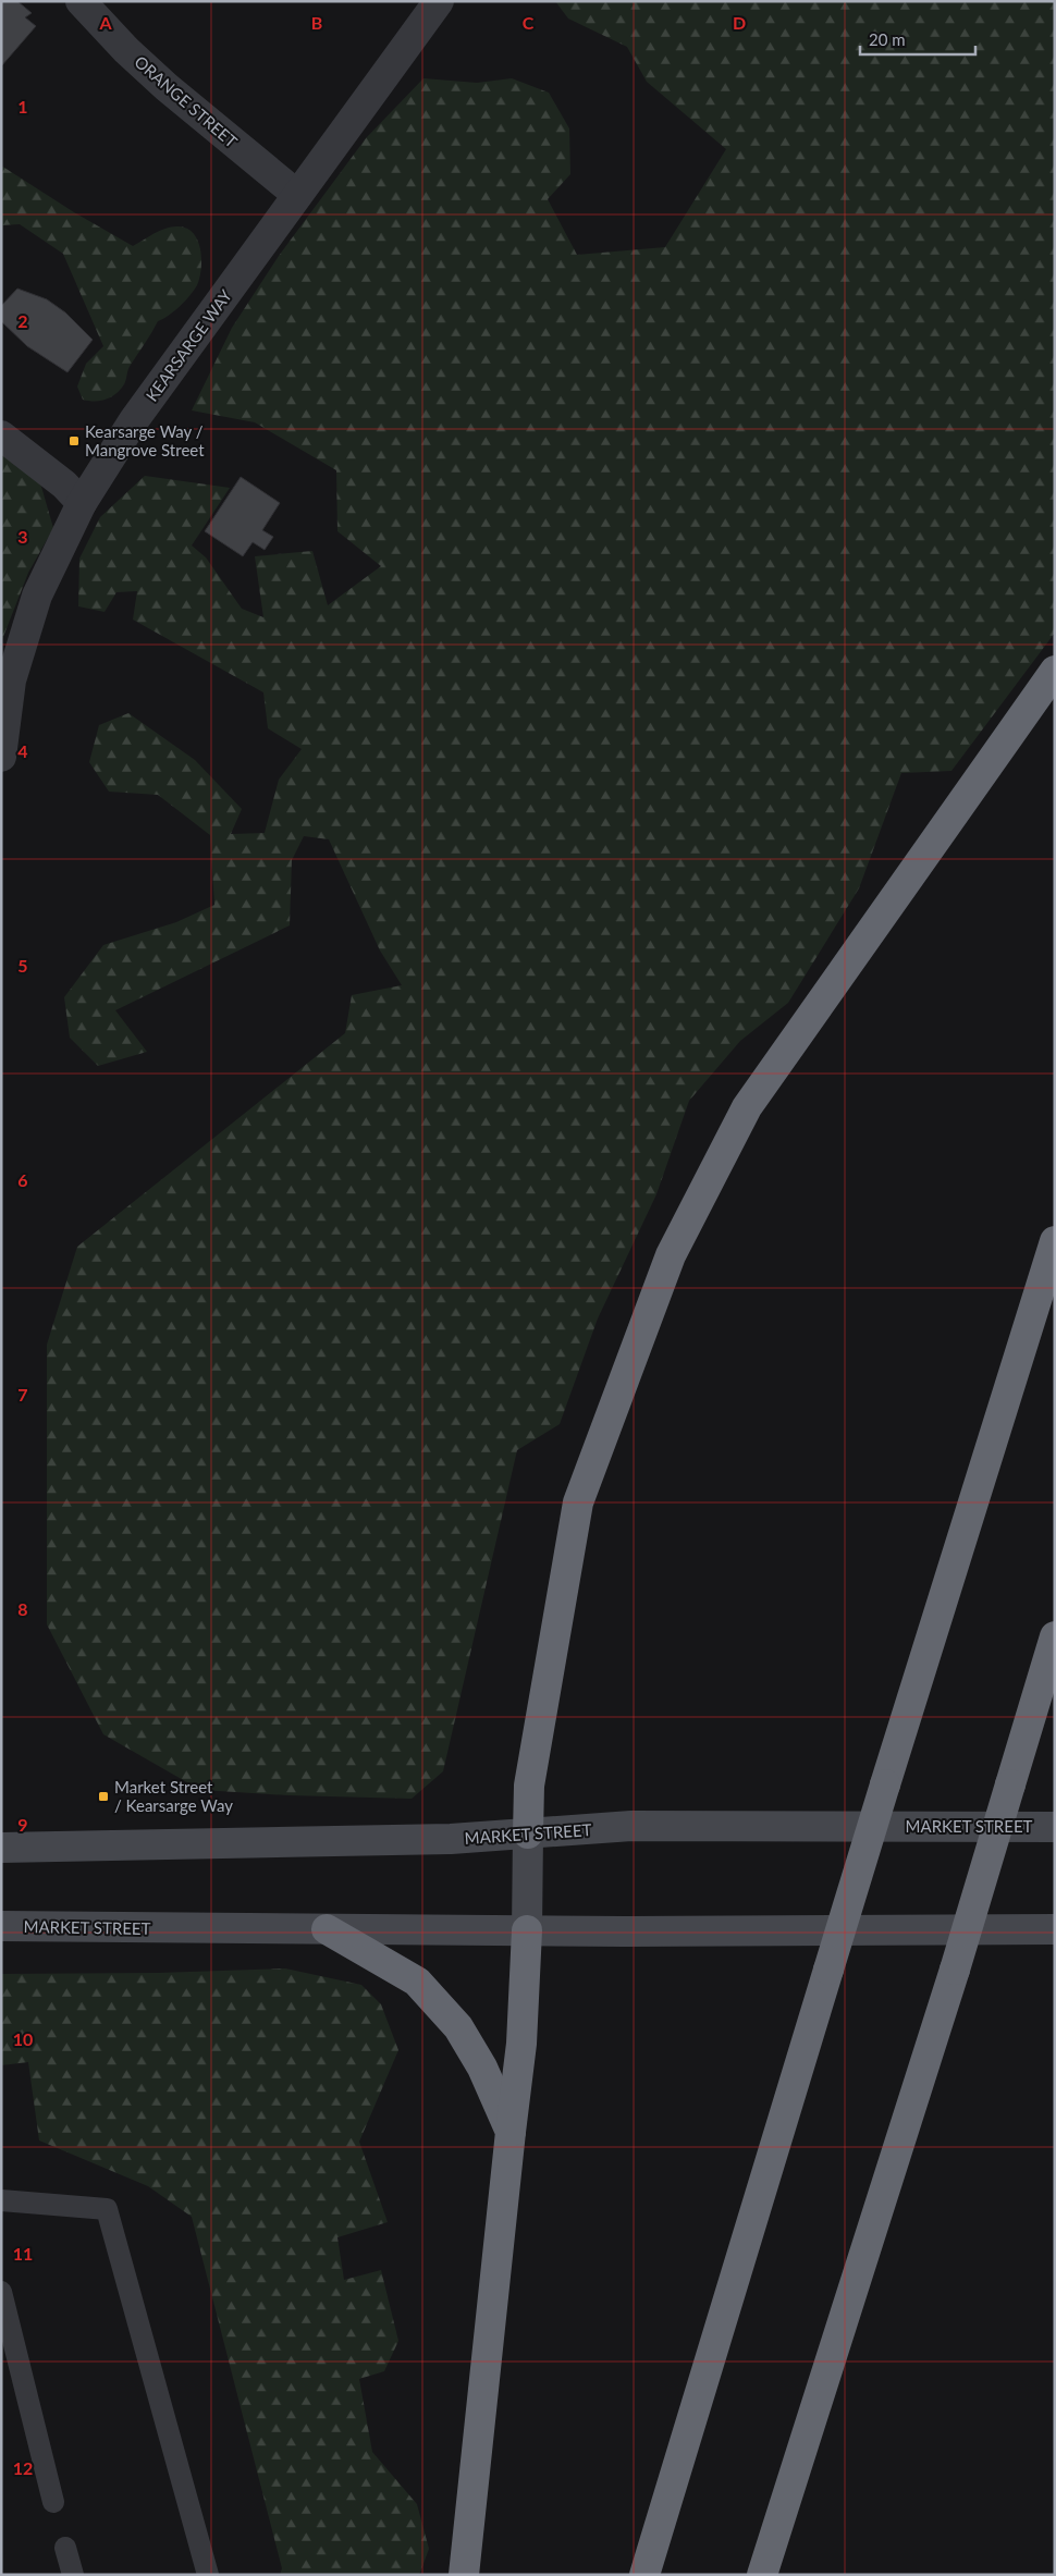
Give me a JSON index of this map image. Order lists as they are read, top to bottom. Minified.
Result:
{"streets":{"main road":["MARKET STREET"],"street":["ORANGE STREET","KEARSARGE WAY"]},"crossings":[["ORANGE STREET","KEARSARGE WAY"]],"places":{"transit":["Kearsarge Way / Mangrove Street","Market Street / Kearsarge Way"]},"scale_bar":"20 m","grid":{"columns":["A","B","C","D"],"rows":["1","2","3","4","5","6","7","8","9","10","11","12"]}}
